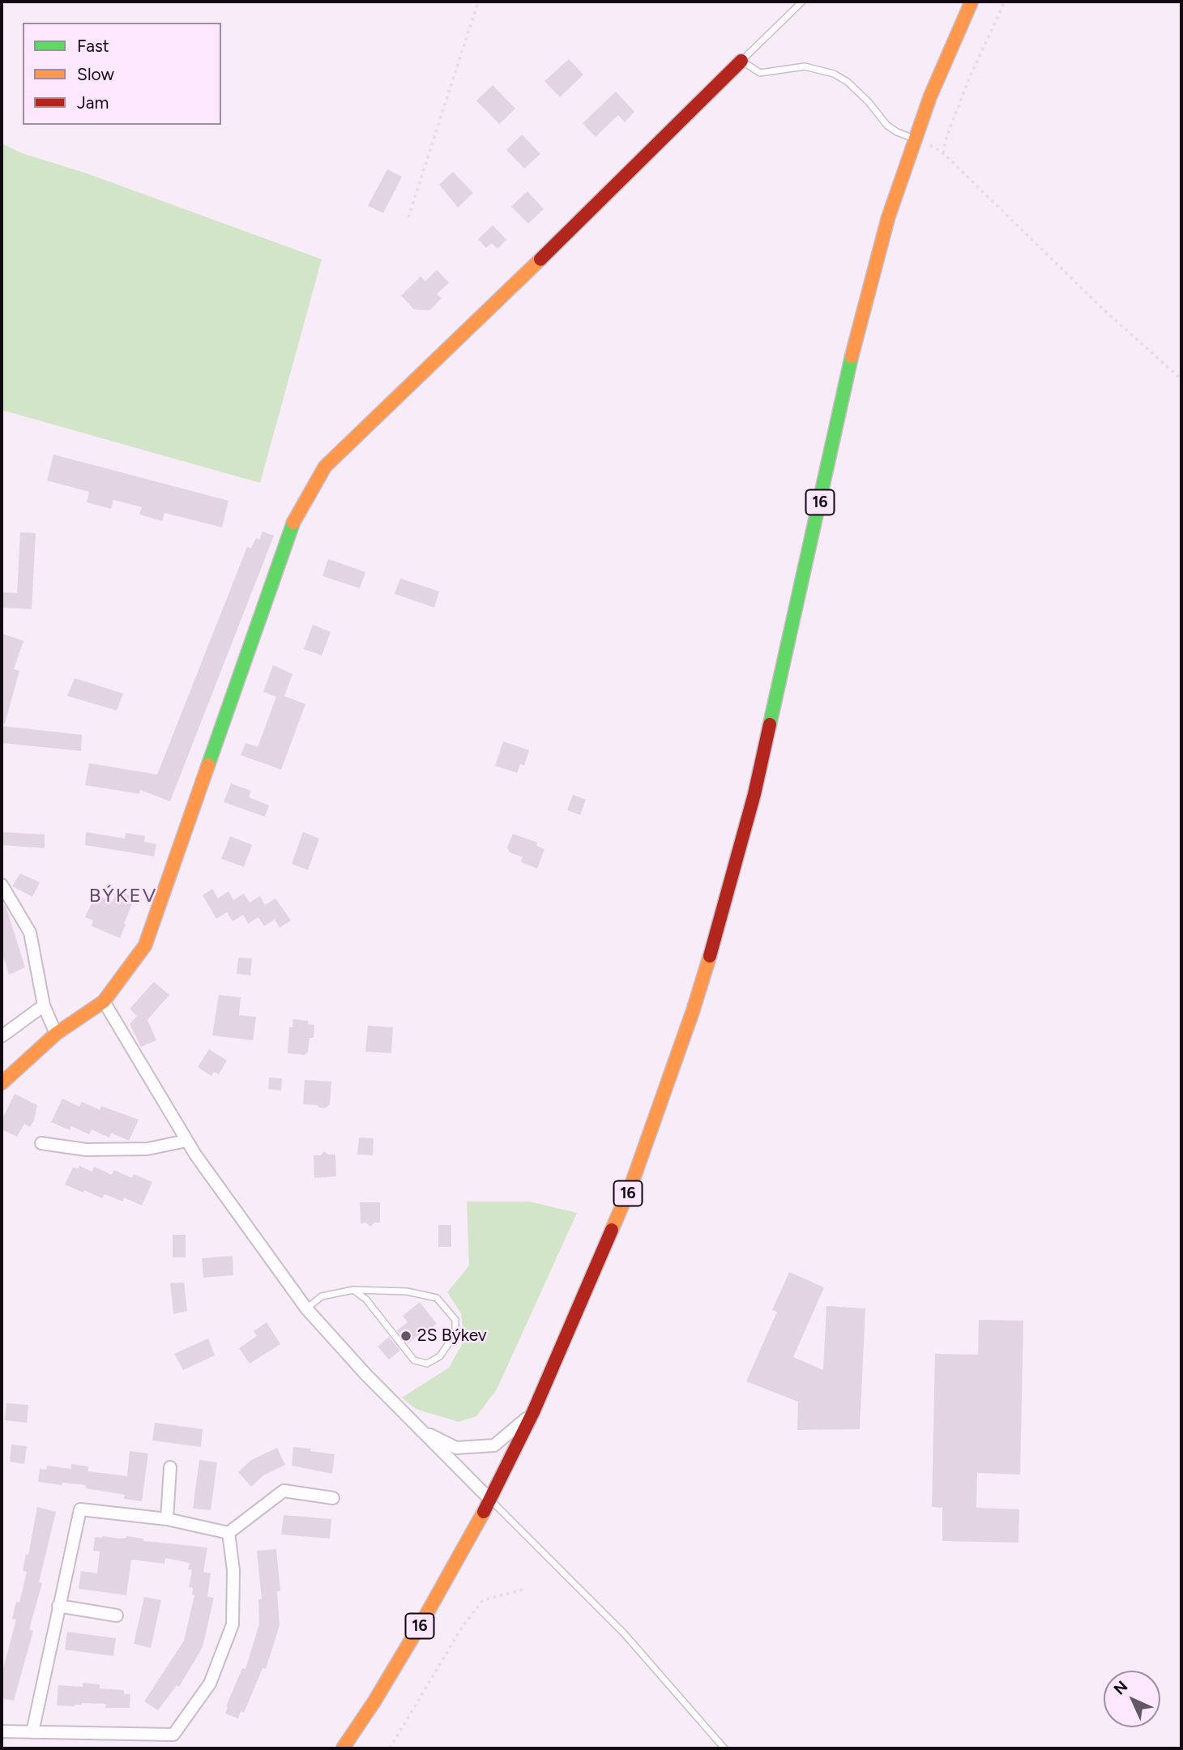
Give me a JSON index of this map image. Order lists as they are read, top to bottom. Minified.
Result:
{"streets":{"main road":["16"]},"districts":["BÝKEV"],"places":["2S Býkev"],"legend":["Fast","Slow","Jam"],"north":"top left"}
